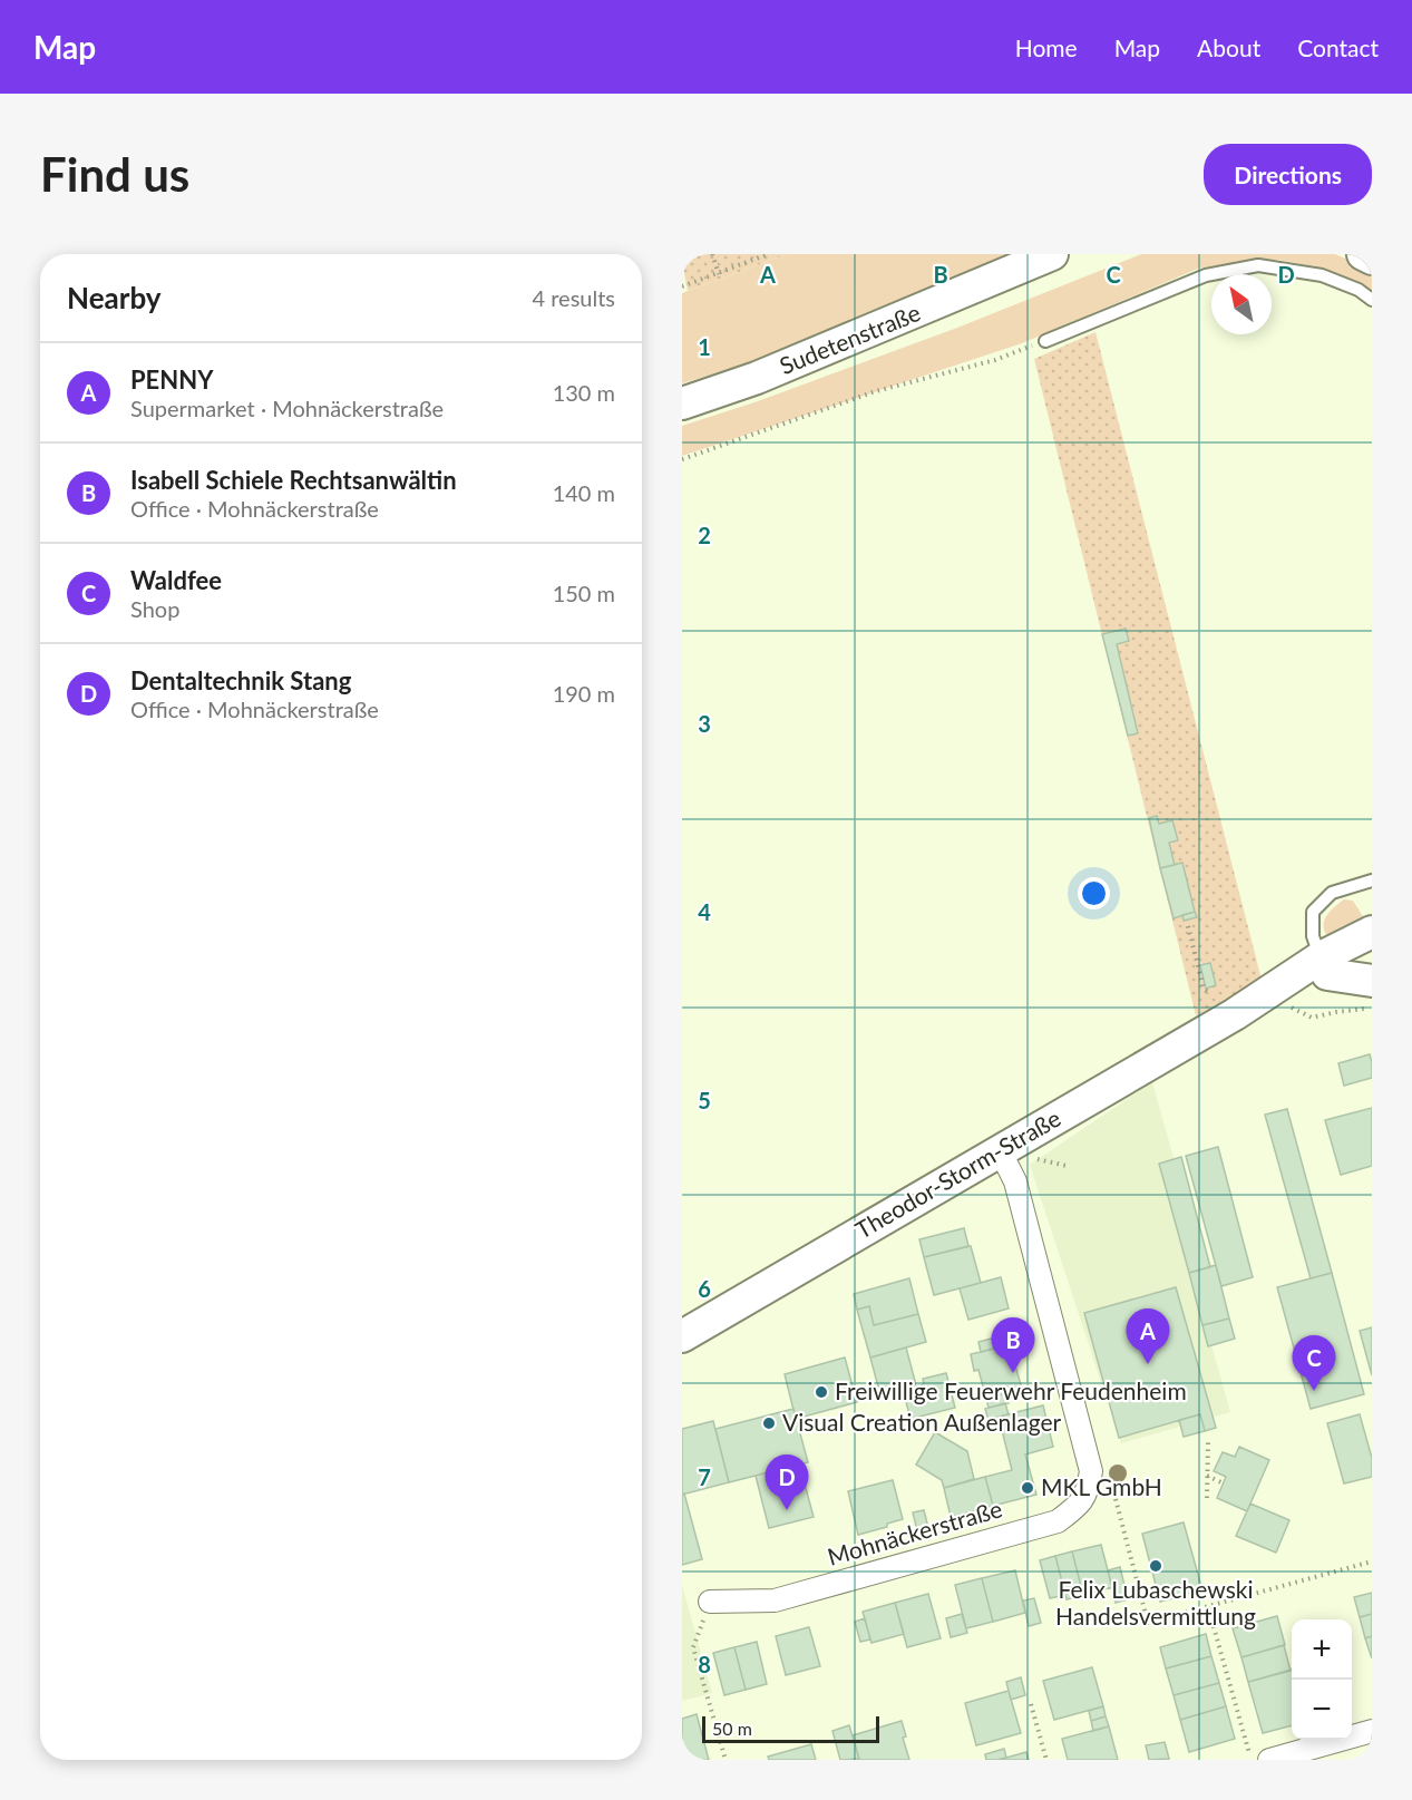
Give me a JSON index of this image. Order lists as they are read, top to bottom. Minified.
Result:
{"streets":{"street":["Sudetenstraße","Theodor-Storm-Straße","Mohnäckerstraße"]},"crossings":[["Theodor-Storm-Straße","Mohnäckerstraße"]],"places":["Freiwillige Feuerwehr Feudenheim","Visual Creation Außenlager","MKL GmbH","Felix Lubaschewski Handelsvermittlung"],"scale_bar":"50 m","north":"top left","page":{"header":"Map","nav":["Home","Map","About","Contact"],"buttons":"Directions","title":"Find us","heading":["Nearby","4 results"],"list":[{"mark":"A","name":"PENNY","note":"Supermarket · Mohnäckerstraße","value":"130 m"},{"mark":"B","name":"Isabell Schiele Rechtsanwältin","note":"Office · Mohnäckerstraße","value":"140 m"},{"mark":"C","name":"Waldfee","note":"Shop","value":"150 m"},{"mark":"D","name":"Dentaltechnik Stang","note":"Office · Mohnäckerstraße","value":"190 m"}],"pins":["A","B","C","D"],"map_buttons":["+","−"],"scale":"50 m"},"grid":{"columns":["A","B","C","D"],"rows":["1","2","3","4","5","6","7","8"]}}
